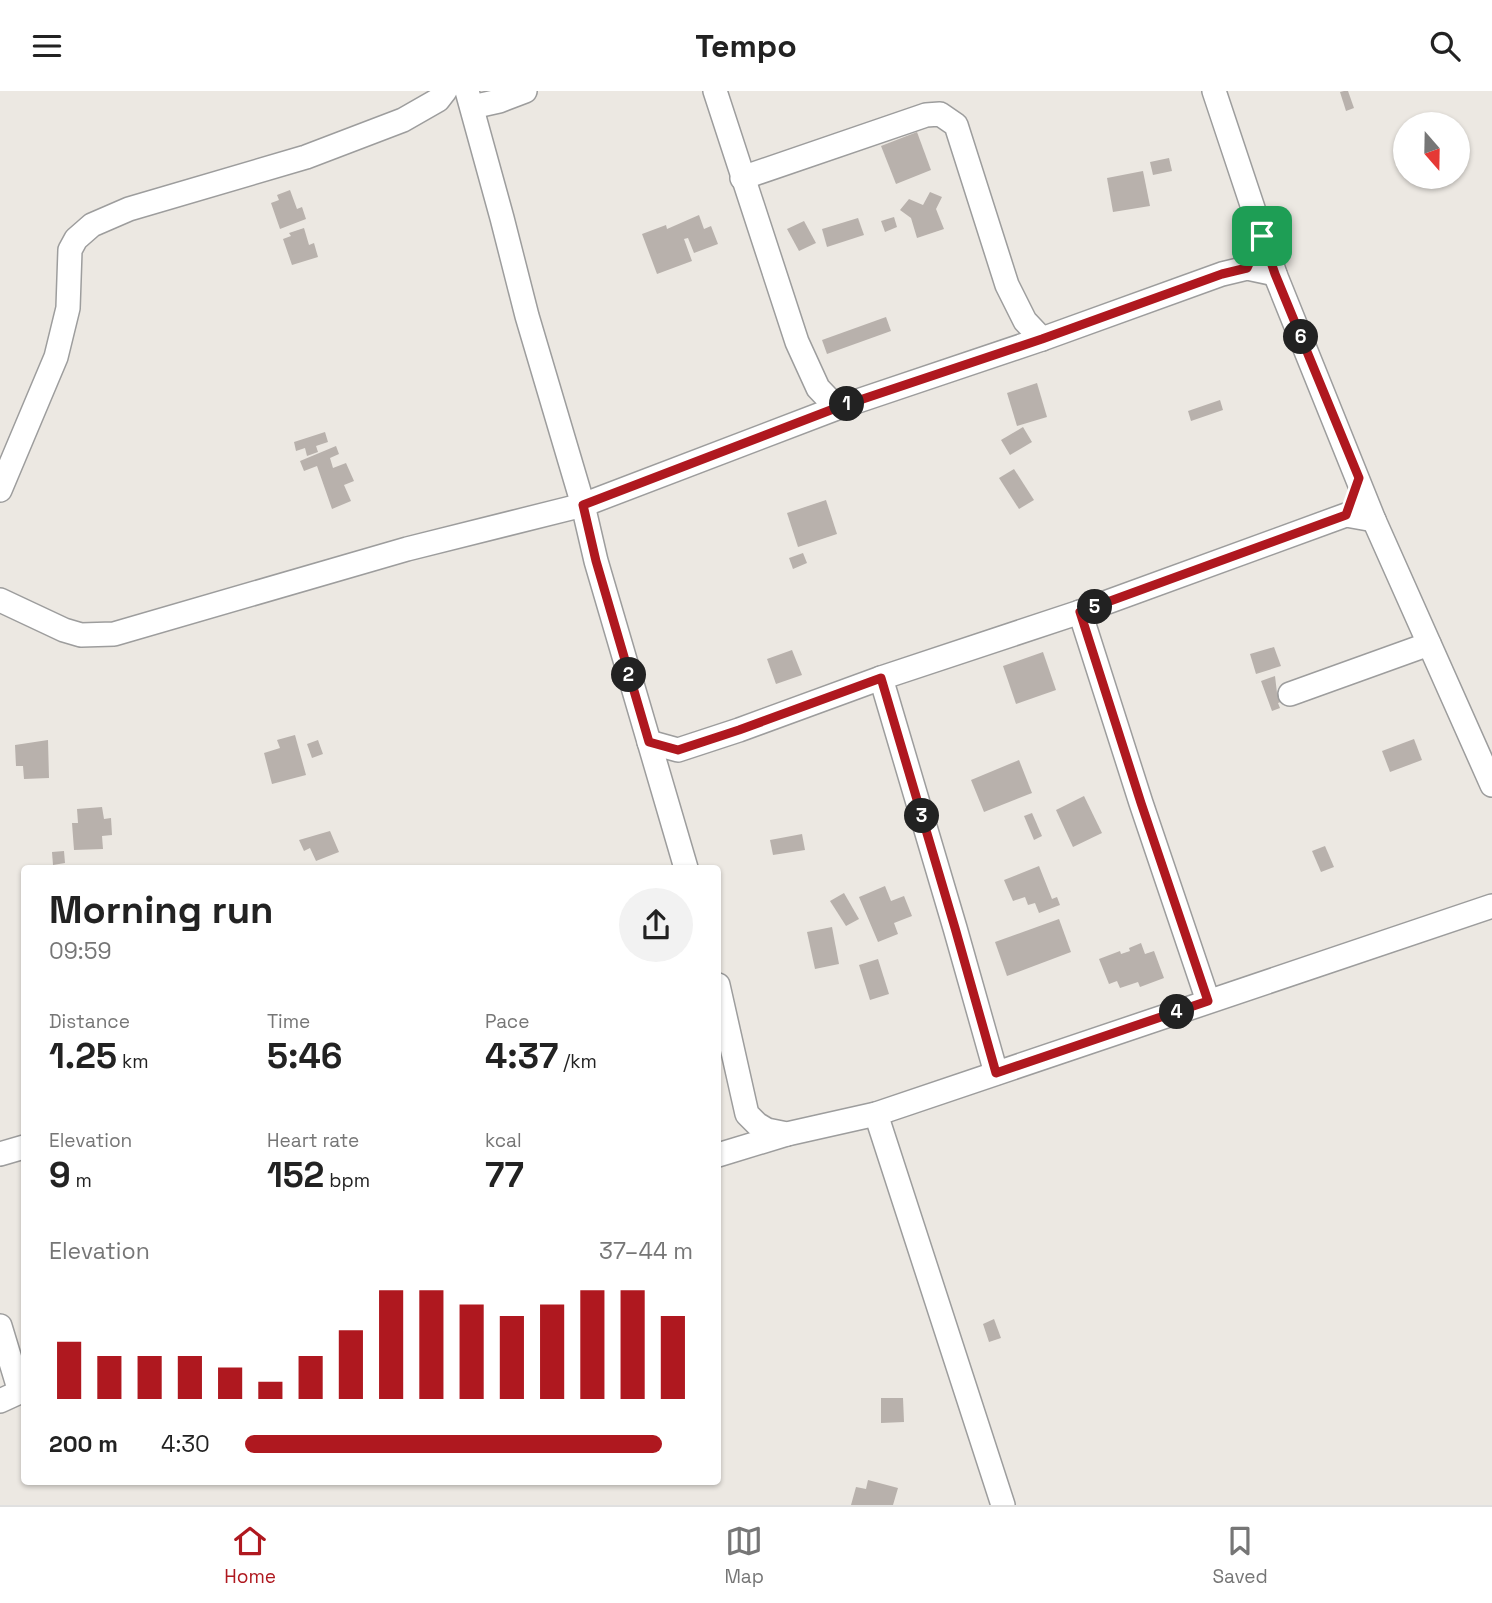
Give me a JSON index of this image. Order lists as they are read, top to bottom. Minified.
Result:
{"north":"bottom","page":{"header":"Tempo","pins":["6","1","5","2","3","4"],"heading":["Morning run","09:59"],"stats":[["Distance","1.25 km"],["Time","5:46"],["Pace","4:37 /km"],["Elevation","9 m"],["Heart rate","152 bpm"],["kcal","77"]],"chart":["Elevation","37–44 m"],"list":[{"name":"200 m","note":"4:30"}],"tabs":["Home","Map","Saved"]}}
